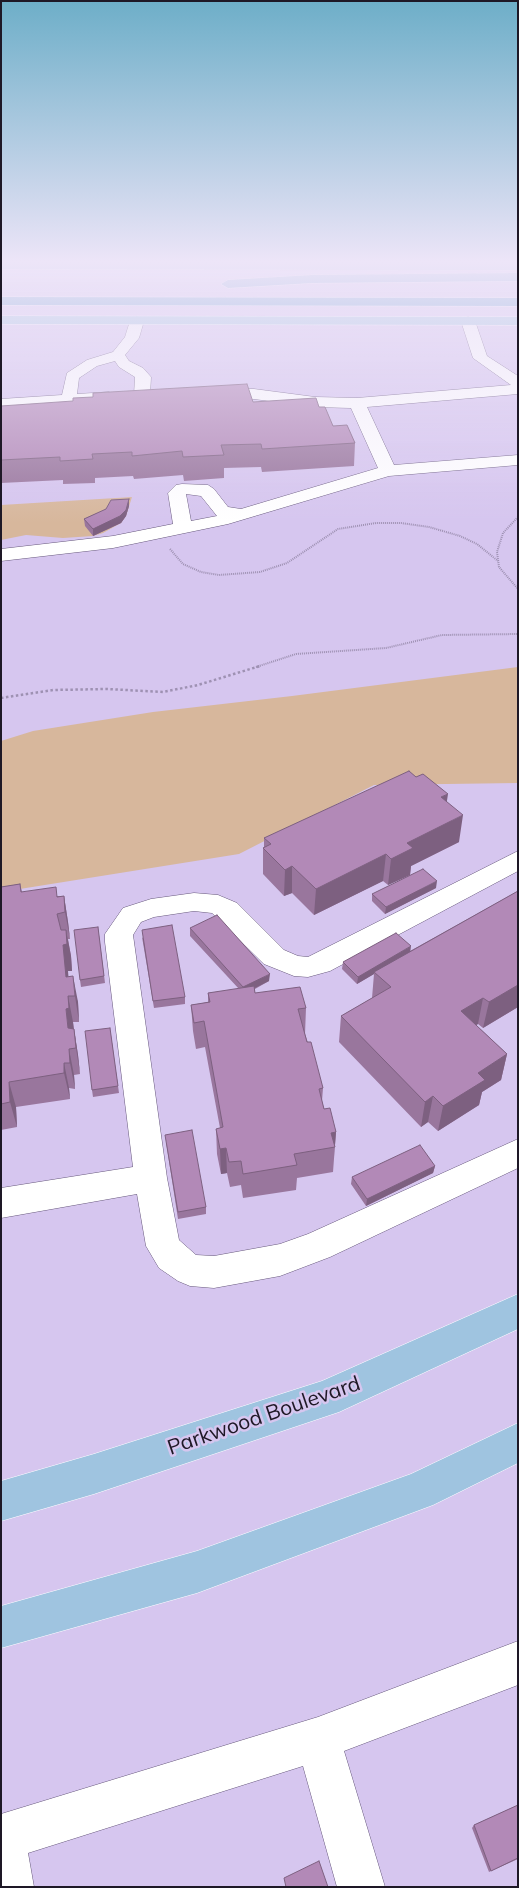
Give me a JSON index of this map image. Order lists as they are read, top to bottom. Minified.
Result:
{"streets":{"main road":["Parkwood Boulevard"]}}
